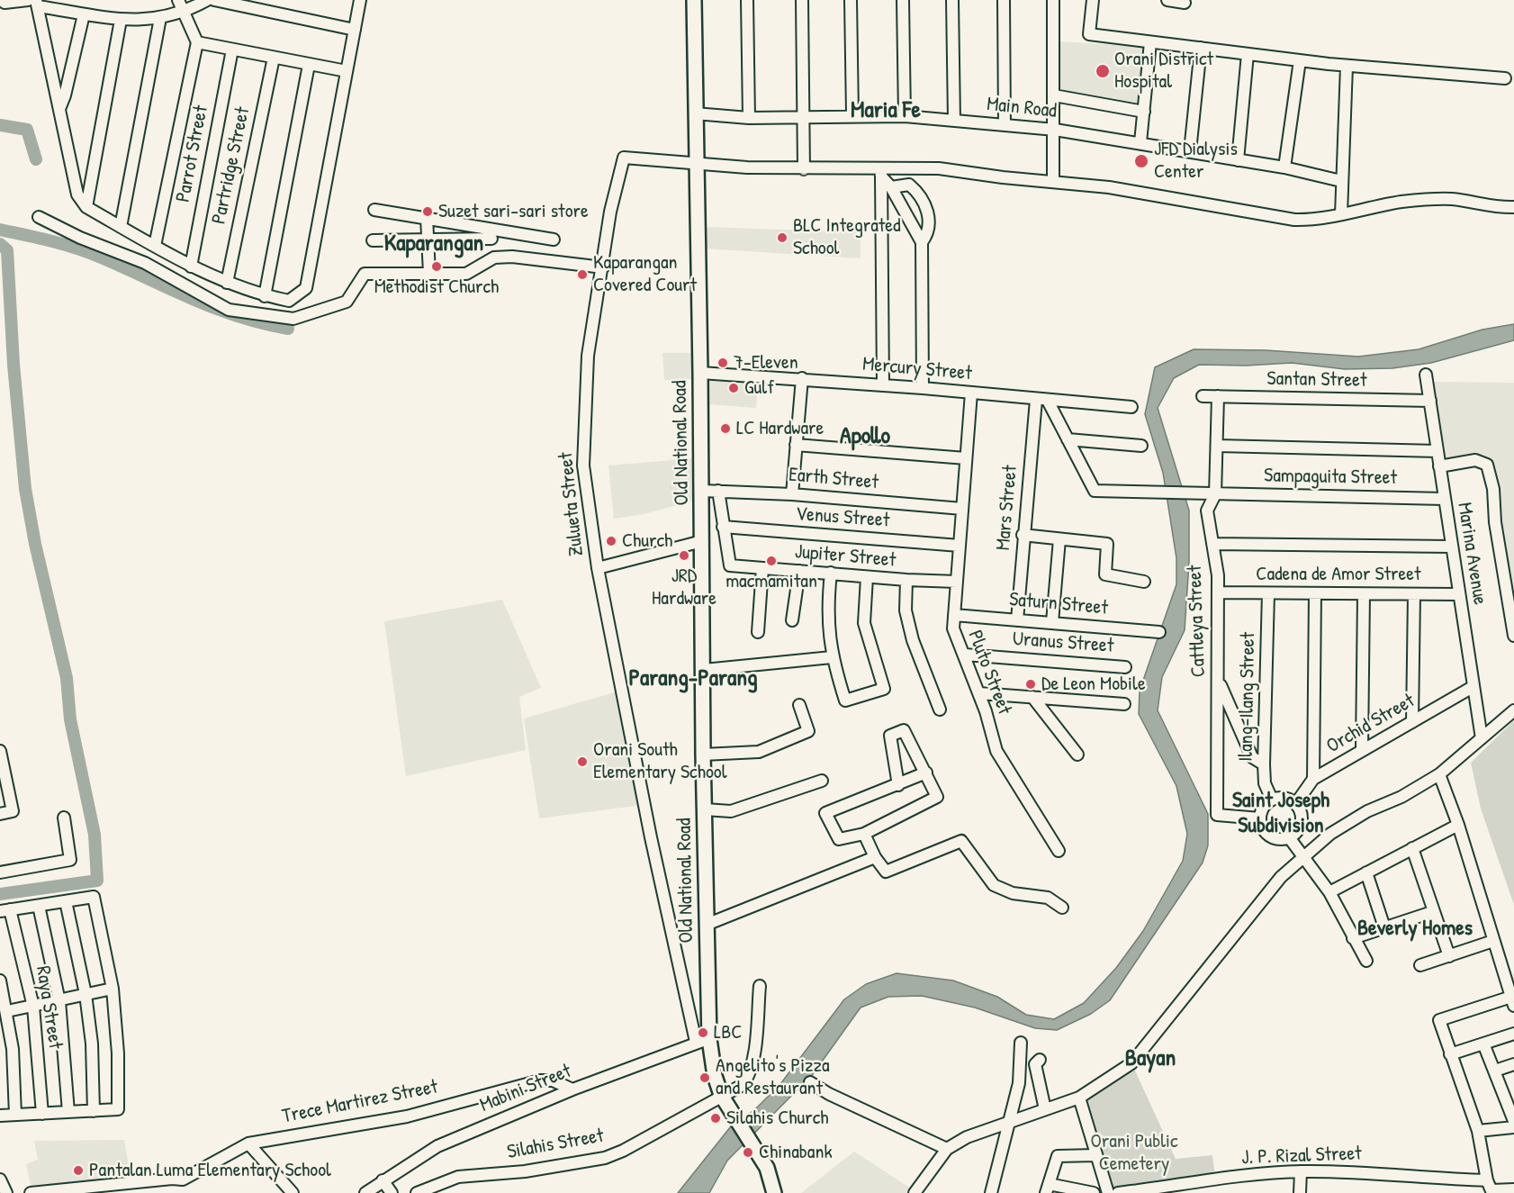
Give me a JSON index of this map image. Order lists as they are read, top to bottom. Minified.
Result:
{"streets":{"main road":["Old National Road"],"street":["Main Road","Parrot Street","Partridge Street","Mercury Street","Santan Street","Sampaguita Street","Earth Street","Zulueta Street","Mars Street","Venus Street","Marina Avenue","Jupiter Street","Cadena de Amor Street","Saturn Street","Cattleya Street","Uranus Street","Pluto Street","Ilang-Ilang Street","Orchid Street","Raya Street","Mabini Street","Trece Martirez Street","Silahis Street","J. P. Rizal Street"]},"crossings":[["Main Road","Old National Road"],["Mercury Street","Old National Road"],["Mercury Street","Mars Street"],["Mercury Street","Pluto Street"],["Santan Street","Marina Avenue"],["Santan Street","Cattleya Street"],["Old National Road","Earth Street"],["Old National Road","Zulueta Street"],["Old National Road","Mabini Street"],["Old National Road","Silahis Street"],["Sampaguita Street","Marina Avenue"],["Sampaguita Street","Cattleya Street"],["Earth Street","Pluto Street"],["Zulueta Street","Mabini Street"],["Mars Street","Saturn Street"],["Venus Street","Jupiter Street"],["Venus Street","Pluto Street"],["Marina Avenue","Cadena de Amor Street"],["Marina Avenue","Orchid Street"],["Jupiter Street","Pluto Street"],["Cadena de Amor Street","Cattleya Street"],["Cadena de Amor Street","Ilang-Ilang Street"],["Saturn Street","Pluto Street"],["Cattleya Street","Ilang-Ilang Street"],["Cattleya Street","Orchid Street"],["Uranus Street","Pluto Street"],["Ilang-Ilang Street","Orchid Street"],["Mabini Street","Trece Martirez Street"]],"districts":["Maria Fe","Kaparangan","Apollo","Parang-Parang","Saint Joseph Subdivision","Beverly Homes","Bayan"],"parks":["Orani Public Cemetery"],"places":["Orani District Hospital","JFD Dialysis Center","Suzet sari-sari store","BLC Integrated School","Methodist Church","Kaparangan Covered Court","7-Eleven","Gulf","LC Hardware","Church","JRD Hardware","macmamitan","De Leon Mobile","Orani South Elementary School","LBC","Angelito's Pizza and Restaurant","Silahis Church","Chinabank","Pantalan Luma Elementary School"]}
